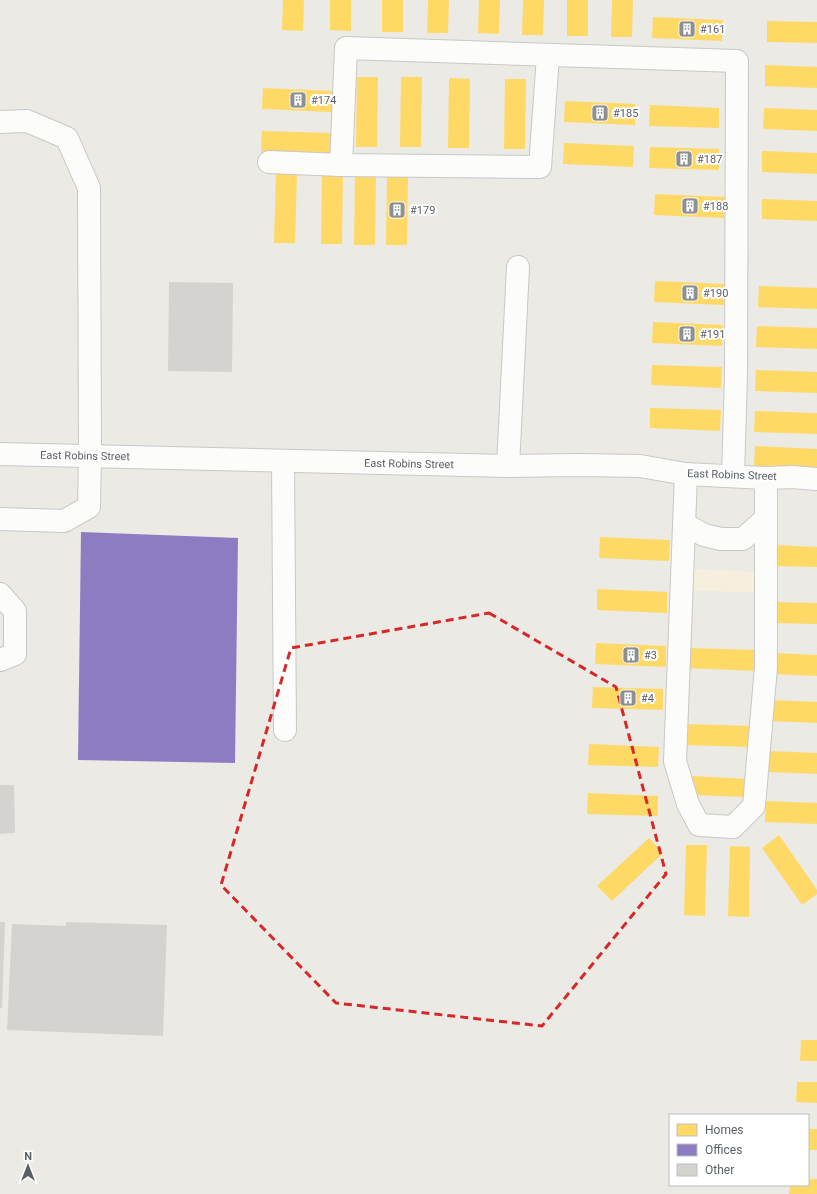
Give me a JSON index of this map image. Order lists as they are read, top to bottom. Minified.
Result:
{"streets":{"street":["East Robins Street"]},"places":{"building":["#161","#174","#185","#187","#188","#179","#190","#191","#3","#4"]},"legend":["Homes","Offices","Other"],"north":"top"}
